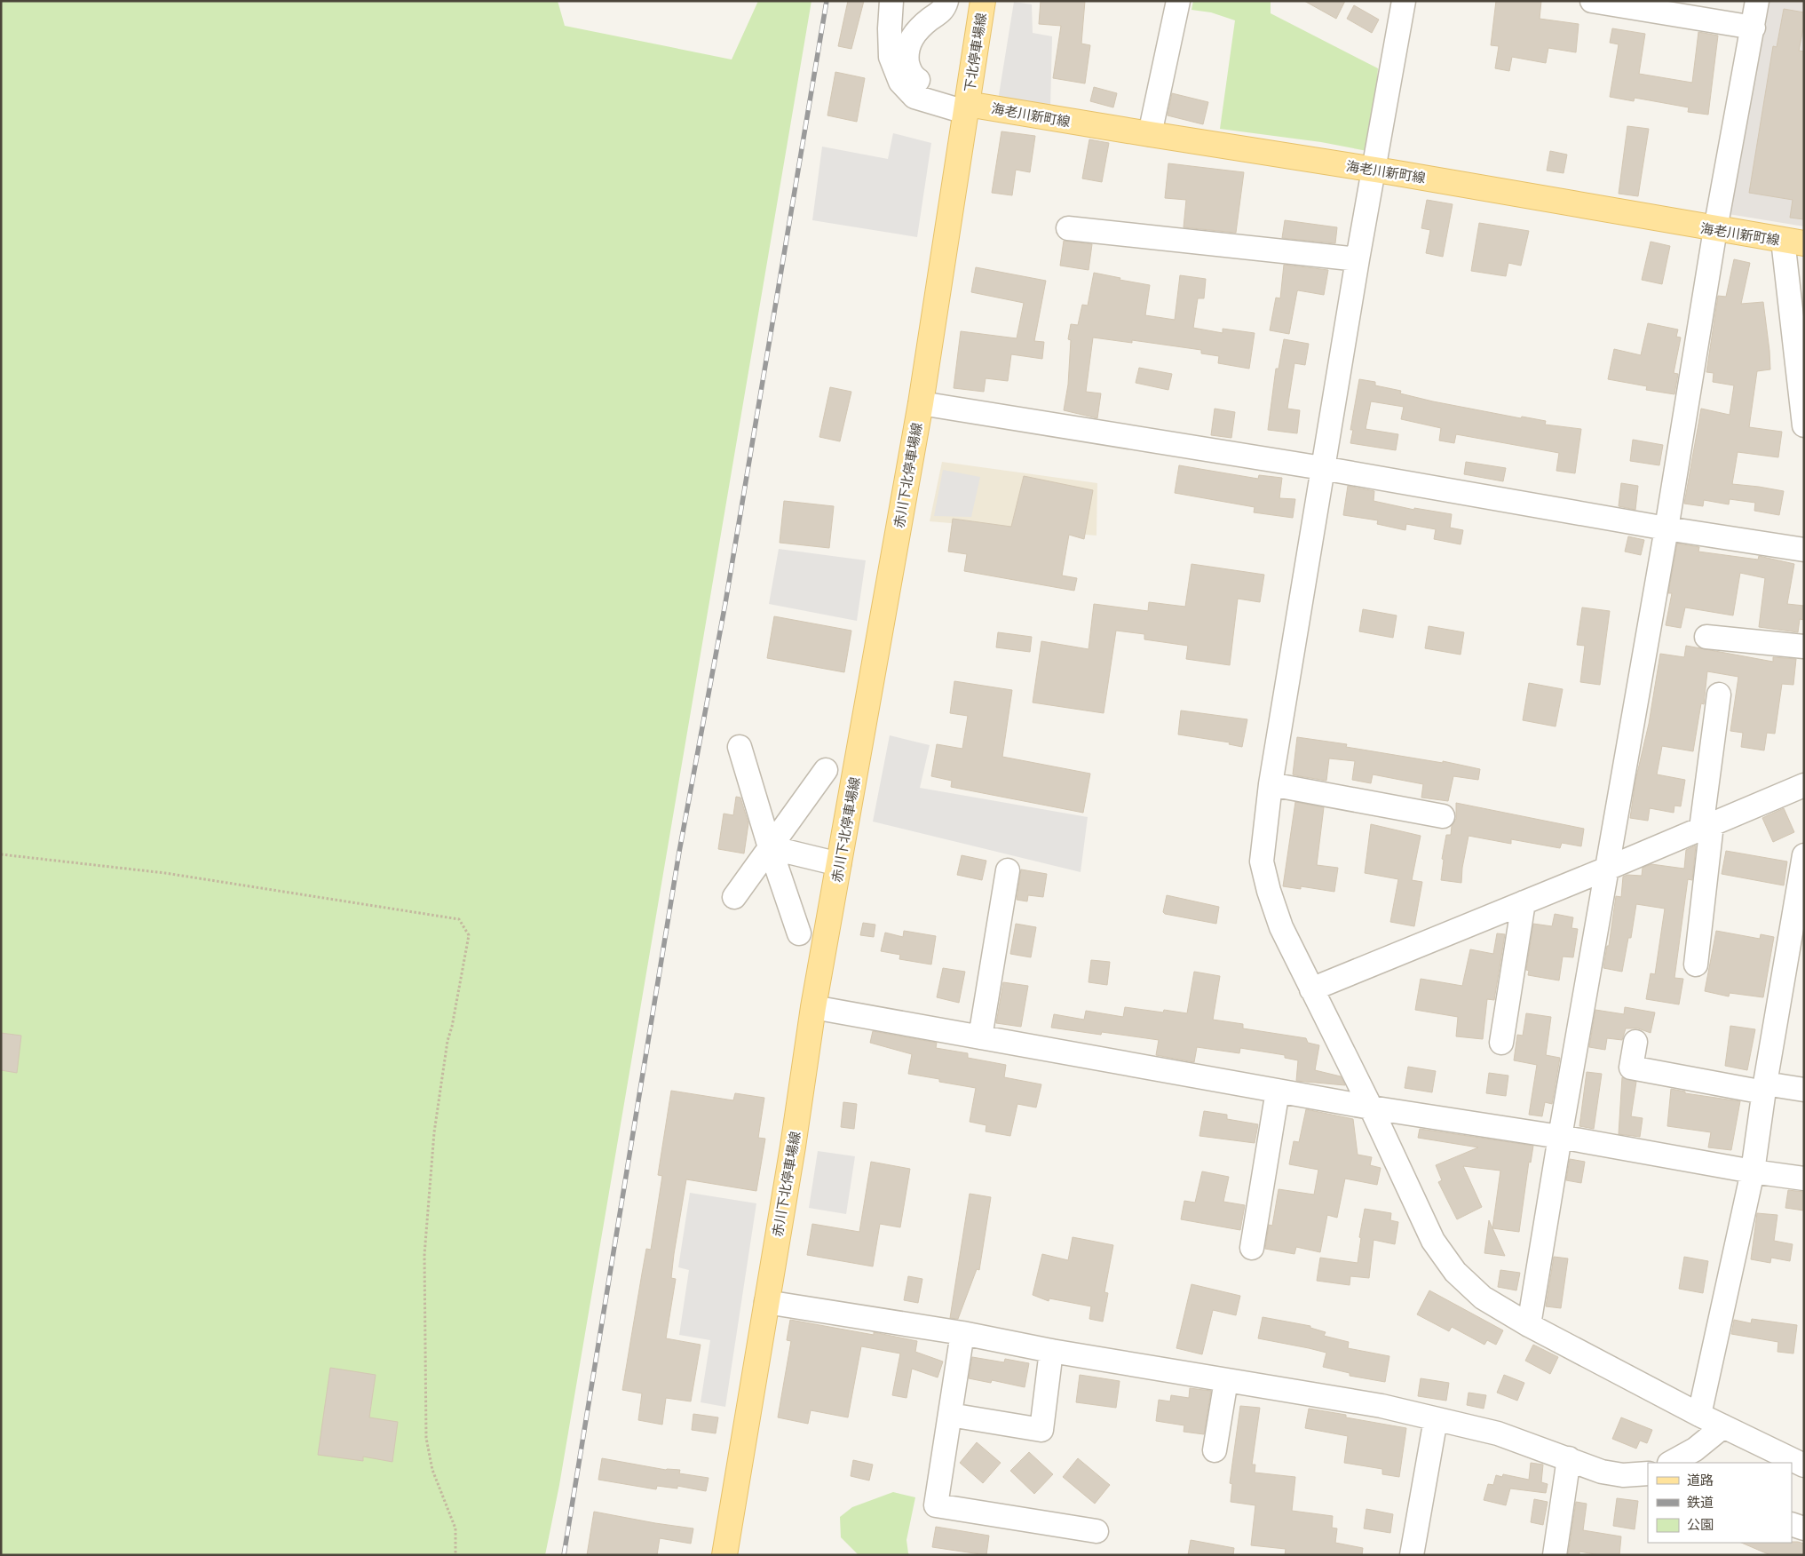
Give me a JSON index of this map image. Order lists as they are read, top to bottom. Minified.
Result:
{"streets":{"main road":["下北停車場線","海老川新町線","赤川下北停車場線"]},"crossings":[["下北停車場線","海老川新町線"],["下北停車場線","赤川下北停車場線"],["海老川新町線","赤川下北停車場線"]],"legend":["道路","鉄道","公園"]}
